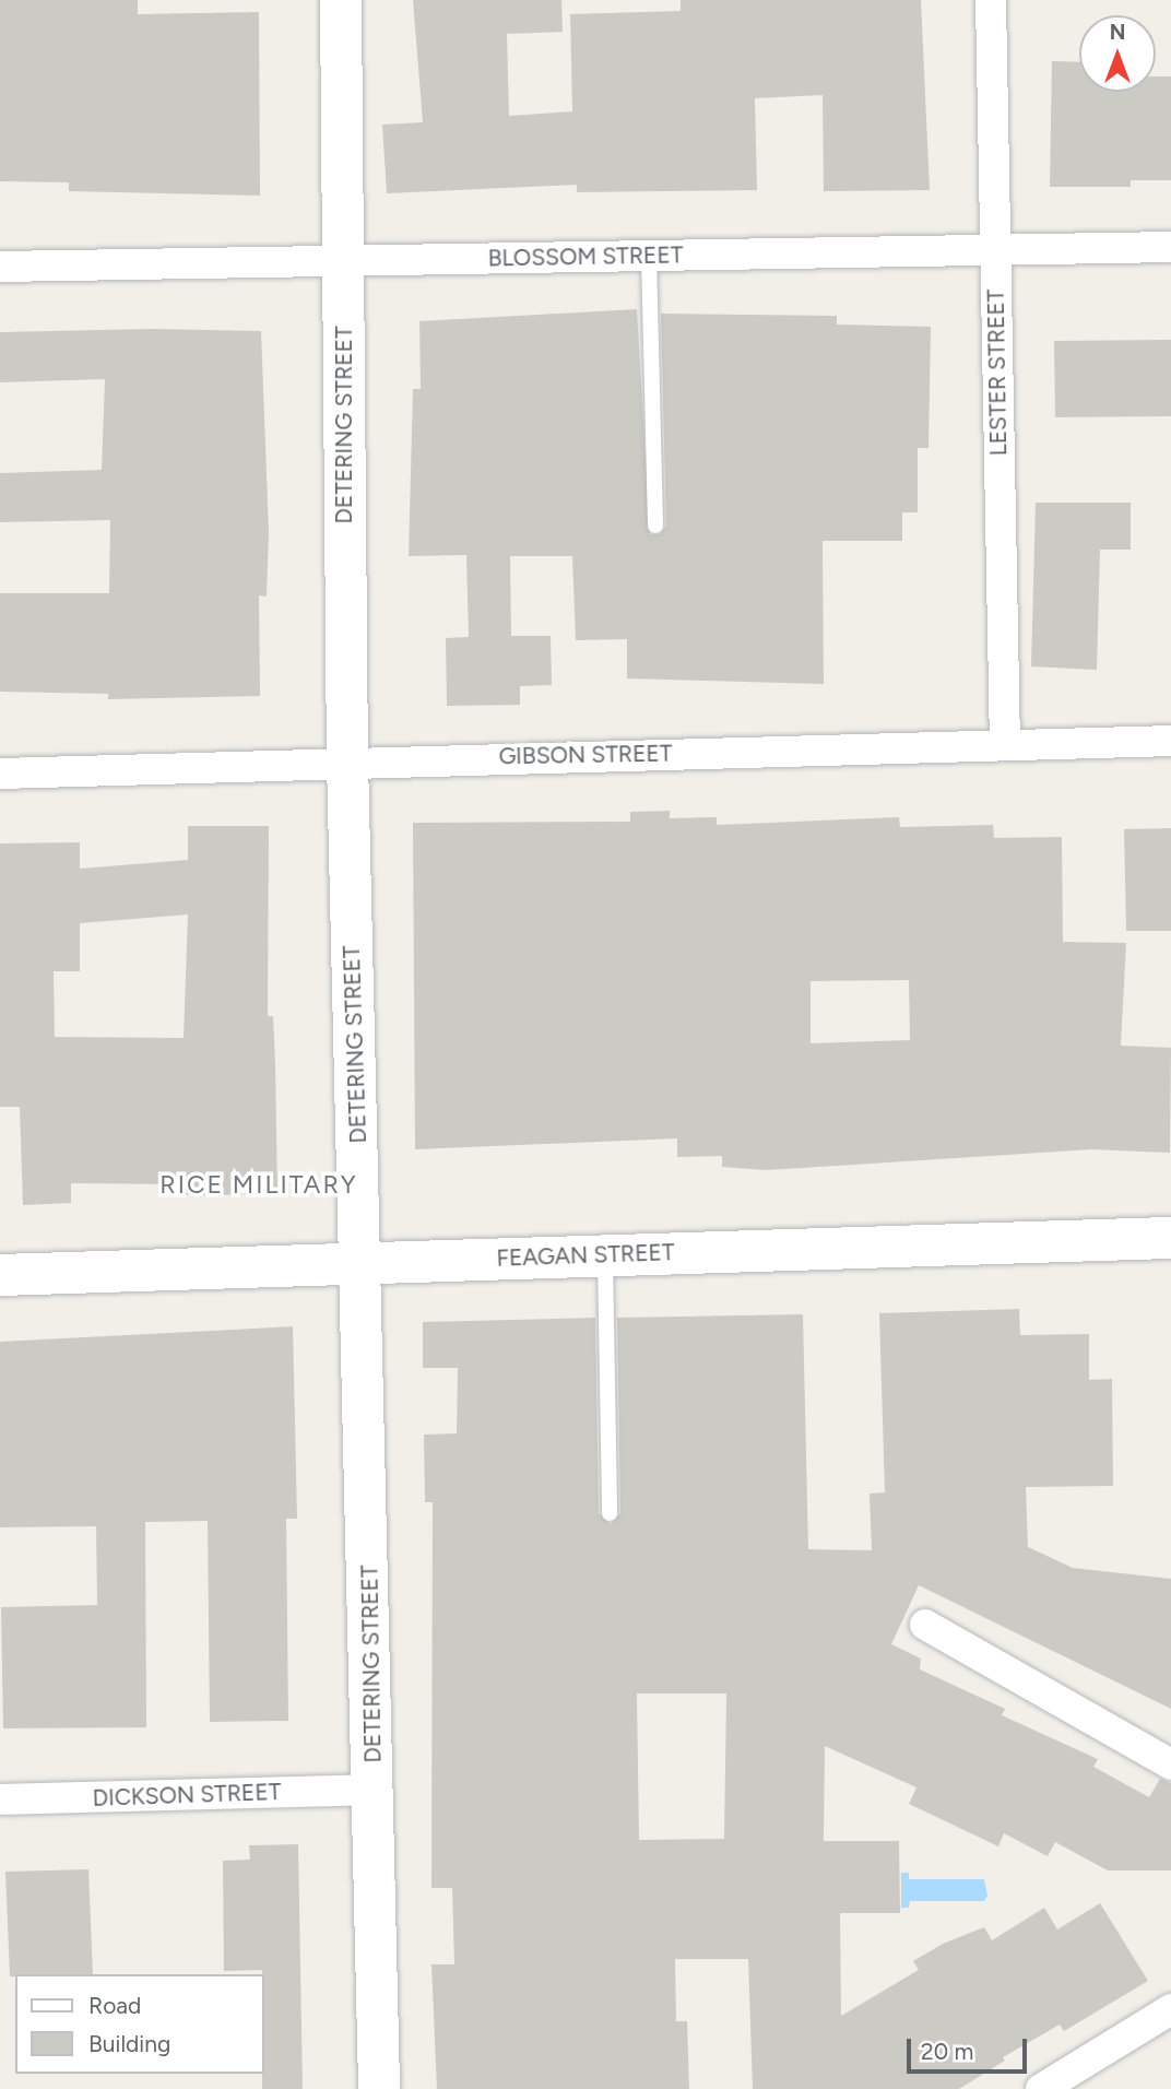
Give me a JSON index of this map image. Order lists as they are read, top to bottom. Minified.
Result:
{"streets":{"street":["BLOSSOM STREET","LESTER STREET","DETERING STREET","GIBSON STREET","FEAGAN STREET","DICKSON STREET"]},"crossings":[["BLOSSOM STREET","LESTER STREET"],["BLOSSOM STREET","DETERING STREET"],["LESTER STREET","GIBSON STREET"],["DETERING STREET","GIBSON STREET"],["DETERING STREET","FEAGAN STREET"],["DETERING STREET","DICKSON STREET"]],"districts":["RICE MILITARY"],"legend":["Road","Building"],"scale_bar":"20 m","north":"top"}
